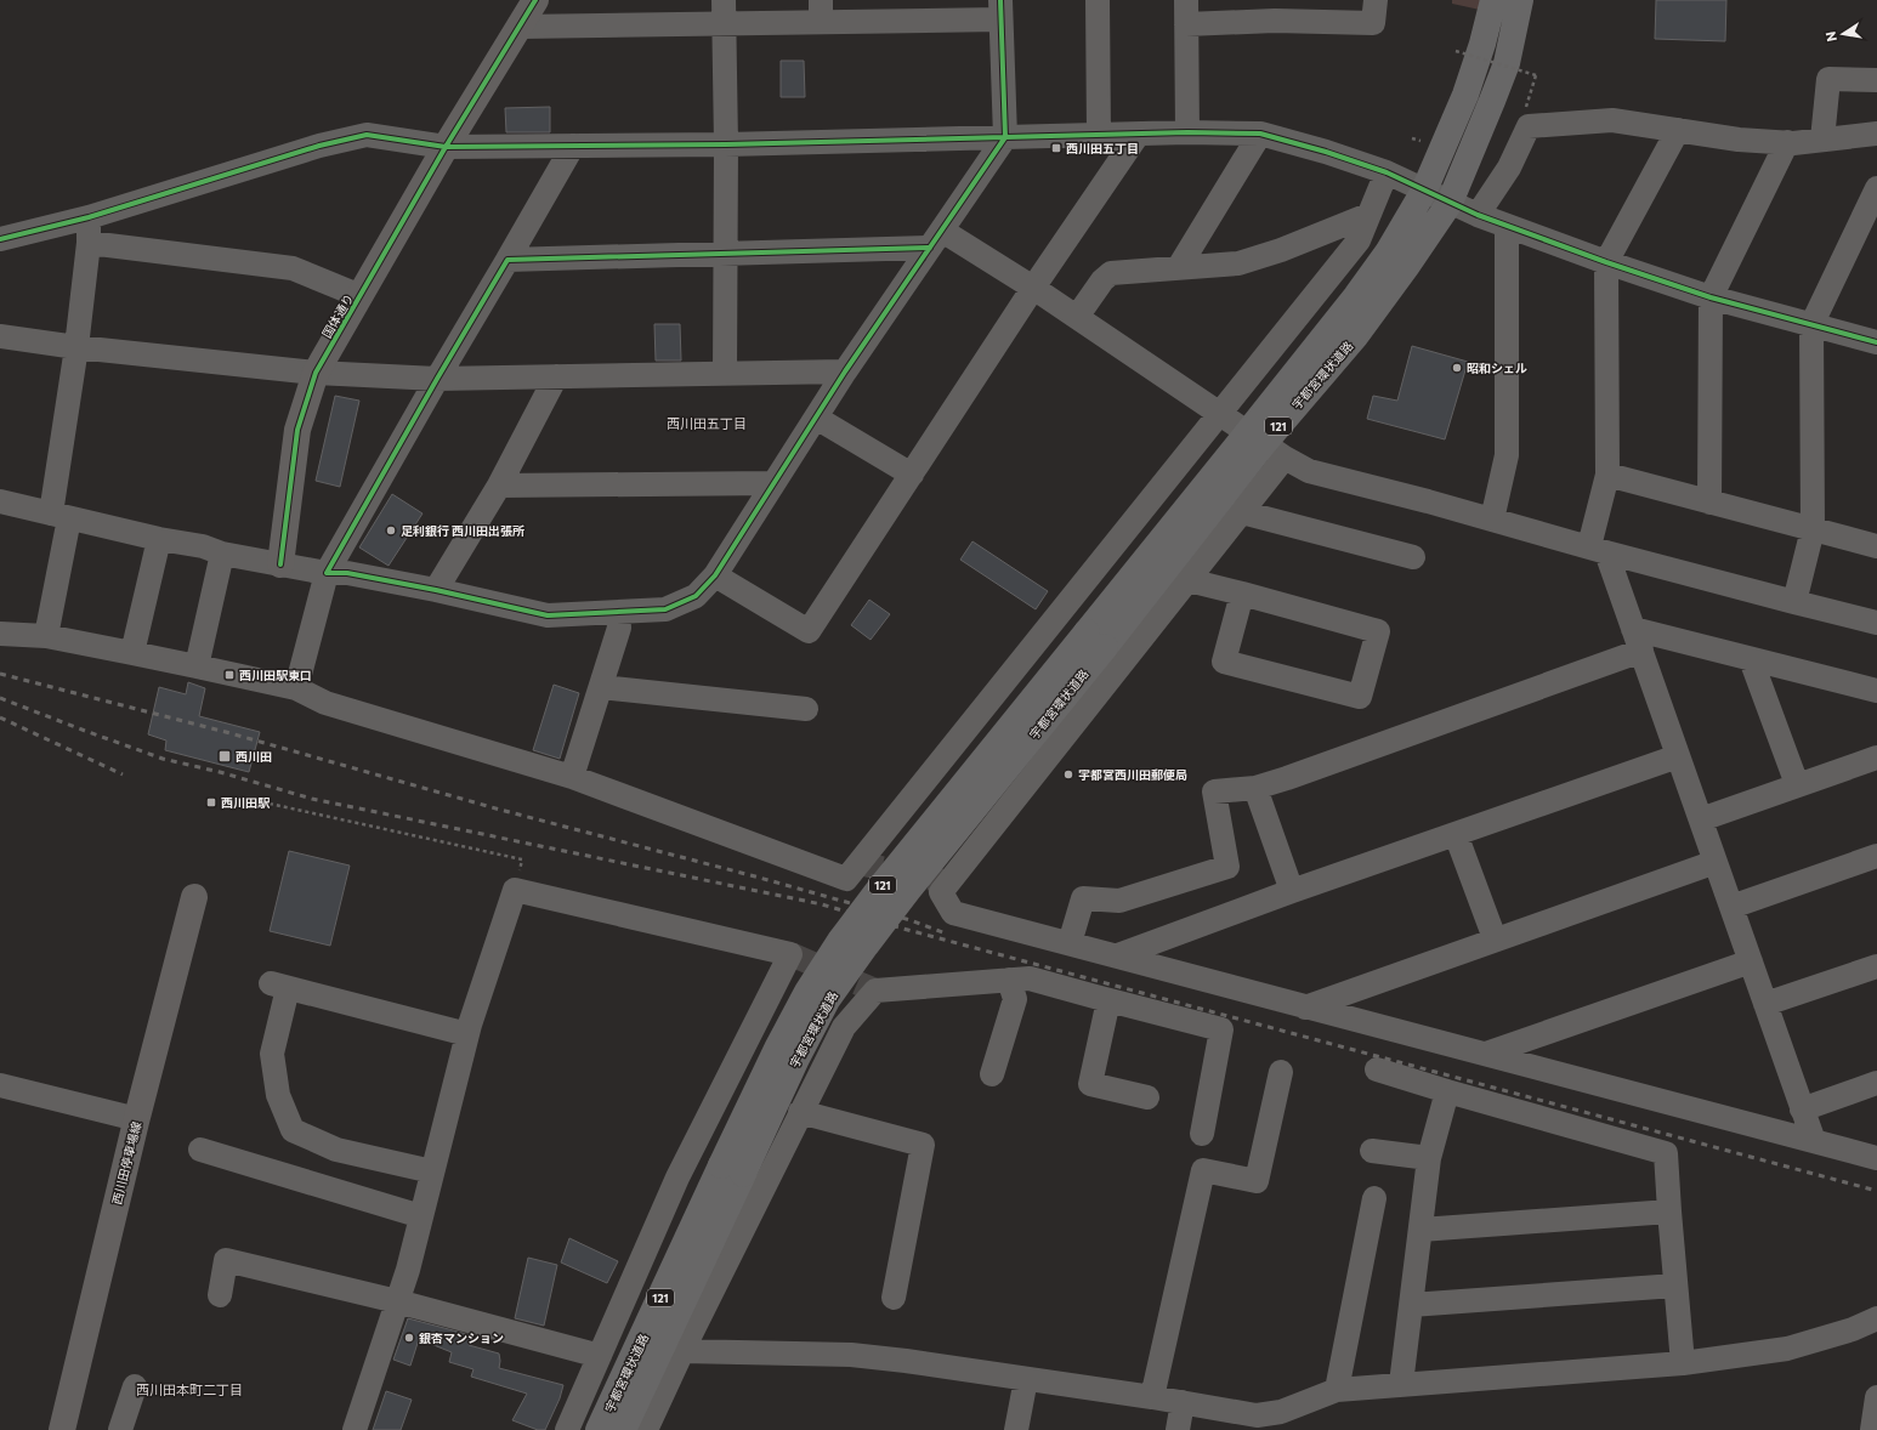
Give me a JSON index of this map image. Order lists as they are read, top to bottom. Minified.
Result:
{"streets":{"highway":["宇都宮環状道路","121"],"main road":["国体通り","西川田停車場線"]},"districts":["西川田五丁目","西川田本町二丁目"],"places":{"transit":["西川田五丁目","西川田駅東口","西川田","西川田駅"],"other":["昭和シェル","足利銀行 西川田出張所","宇都宮西川田郵便局","銀杏マンション"]},"north":"left"}
